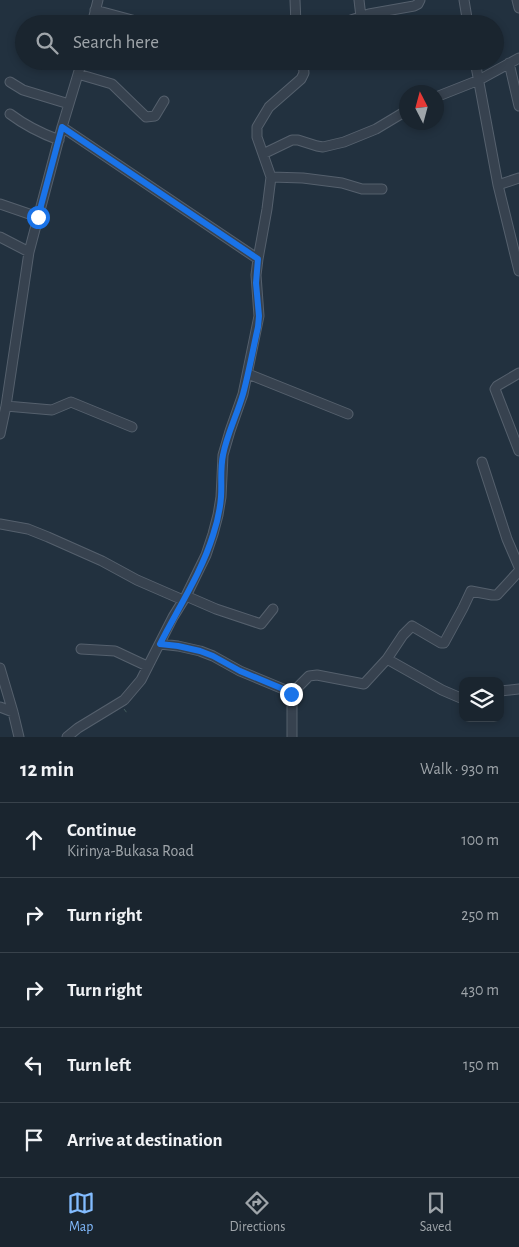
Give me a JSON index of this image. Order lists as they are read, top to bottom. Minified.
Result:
{"north":"top","page":{"search":"Search here","heading":["12 min","Walk · 930 m"],"list":[["Continue","Kirinya-Bukasa Road","100 m"],["Turn right","250 m"],["Turn right","430 m"],["Turn left","150 m"],"Arrive at destination"],"nav":["Map","Directions","Saved"]}}
